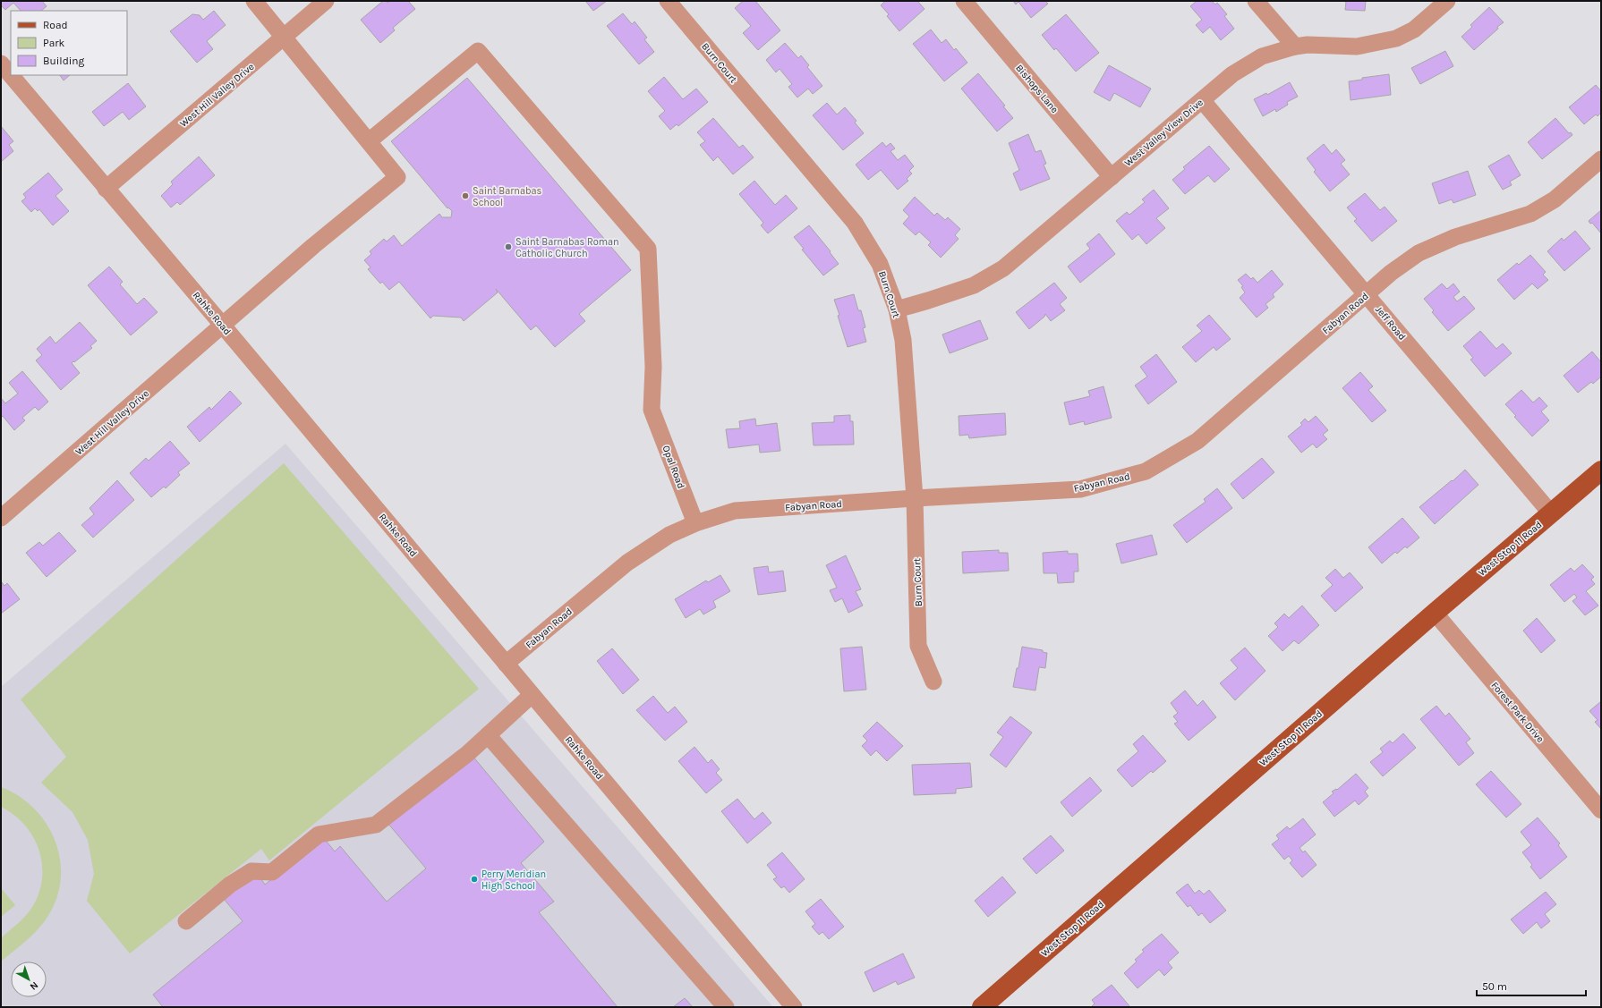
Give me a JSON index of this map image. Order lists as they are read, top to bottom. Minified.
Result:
{"streets":{"main road":["West Stop 11 Road"],"street":["Burn Court","Bishops Lane","West Hill Valley Drive","West Valley View Drive","Rahke Road","Fabyan Road","Jeff Road","Opal Road","Forest Park Drive"]},"crossings":[["Burn Court","West Valley View Drive"],["Burn Court","Fabyan Road"],["Bishops Lane","West Valley View Drive"],["West Hill Valley Drive","Rahke Road"],["West Hill Valley Drive","Opal Road"],["West Valley View Drive","Jeff Road"],["Rahke Road","Fabyan Road"],["Fabyan Road","Jeff Road"],["Fabyan Road","Opal Road"],["Jeff Road","West Stop 11 Road"],["West Stop 11 Road","Forest Park Drive"]],"places":["Saint Barnabas School","Saint Barnabas Roman Catholic Church","Perry Meridian High School"],"legend":["Road","Park","Building"],"scale_bar":"50 m","north":"bottom right"}
